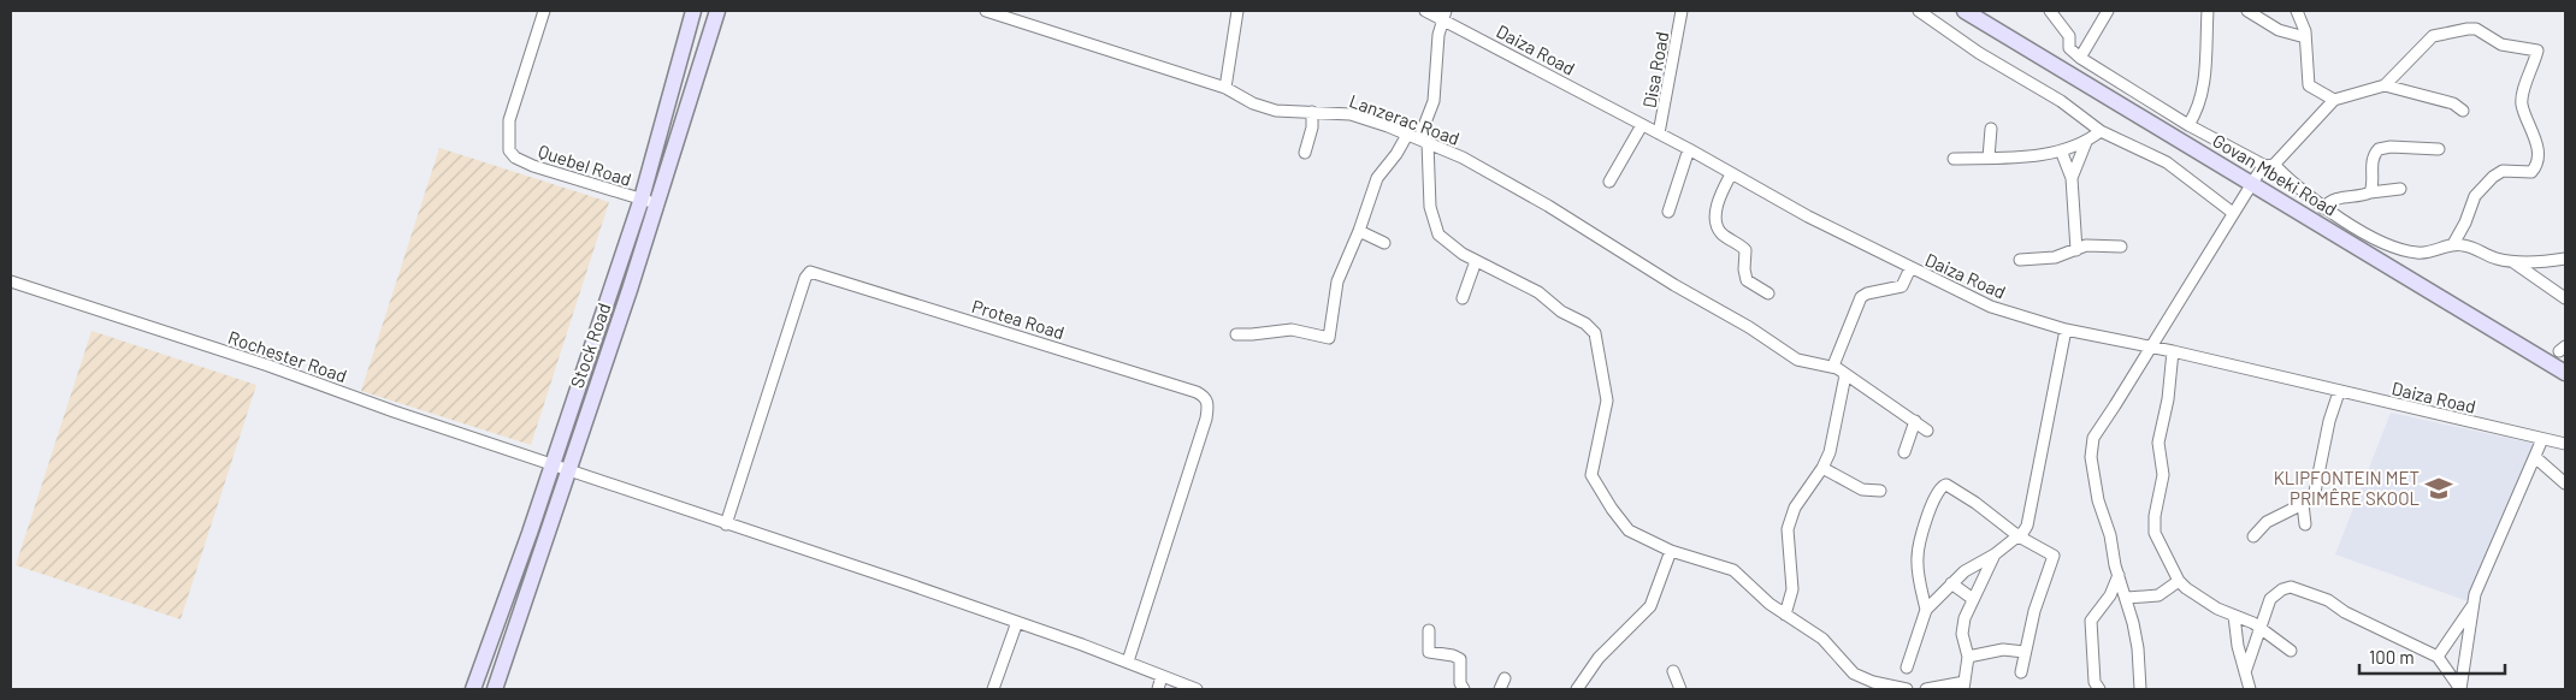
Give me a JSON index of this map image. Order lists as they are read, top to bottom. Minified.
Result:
{"streets":{"main road":["Govan Mbeki Road","Stock Road"],"street":["Daiza Road","Disa Road","Lanzerac Road","Quebel Road","Protea Road","Rochester Road"]},"crossings":[["Daiza Road","Disa Road"],["Quebel Road","Stock Road"],["Stock Road","Rochester Road"]],"places":{"school or university":["KLIPFONTEIN MET PRIMÊRE SKOOL"]},"scale_bar":"100 m"}
